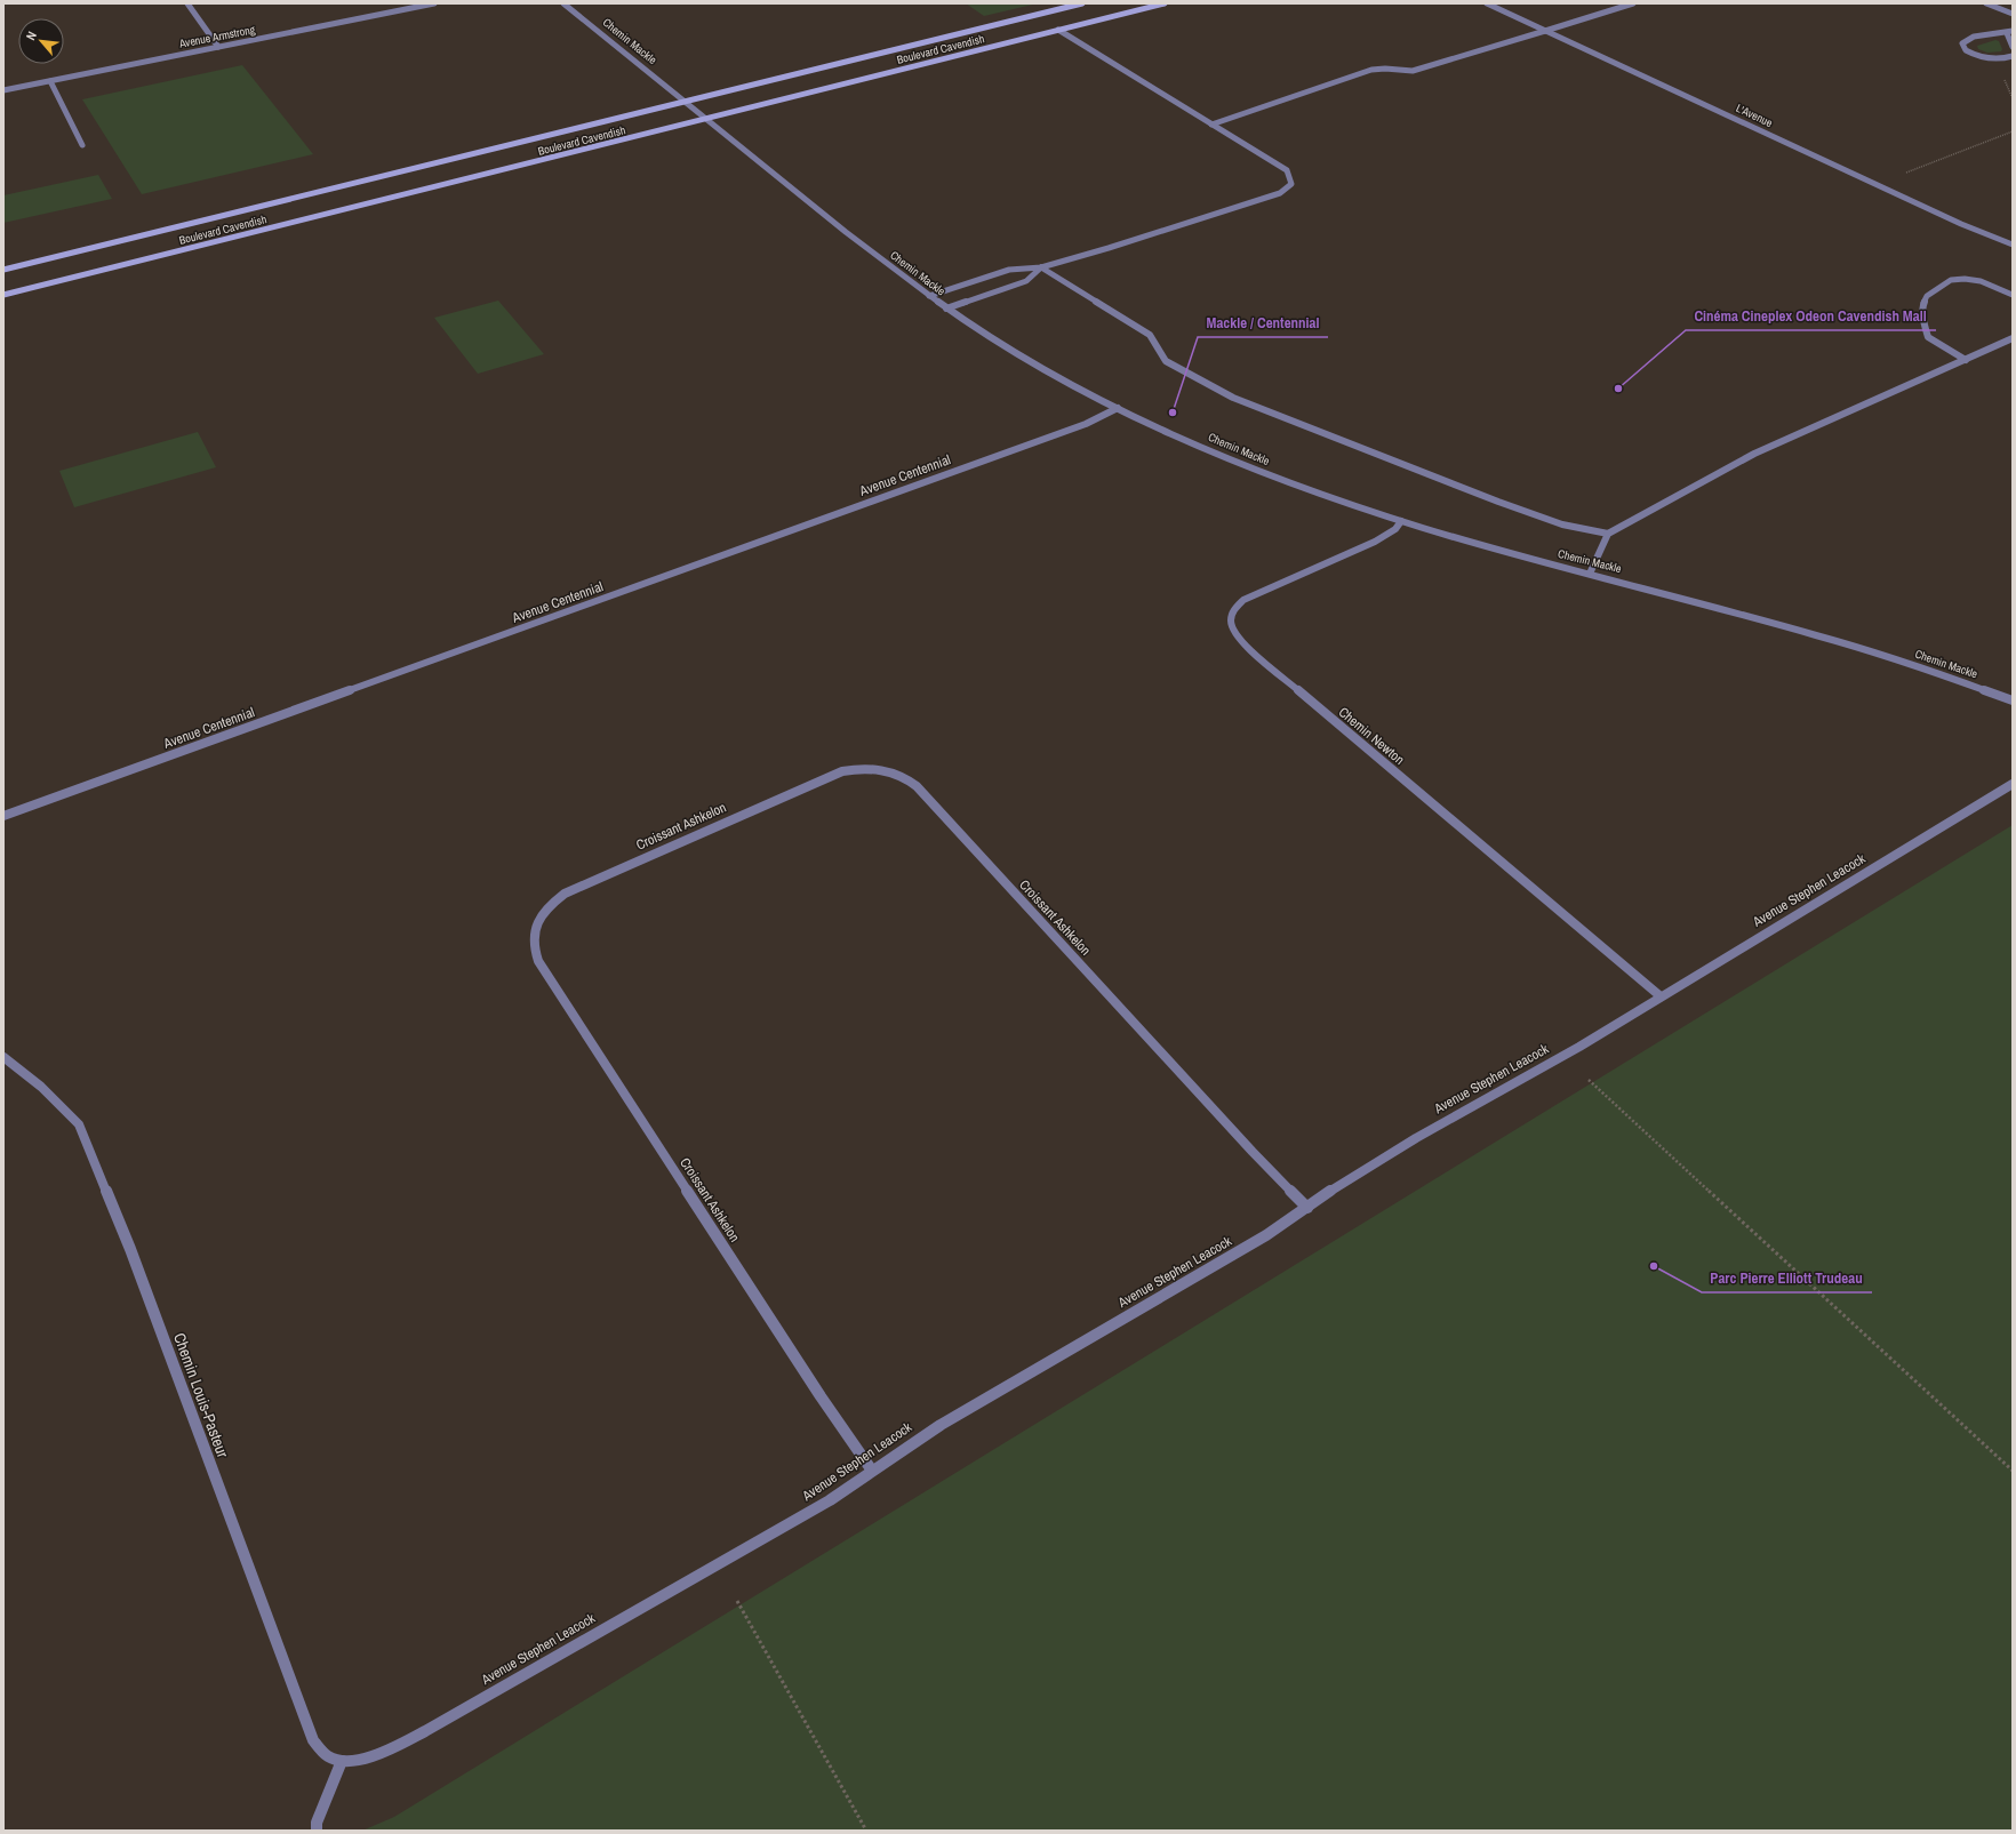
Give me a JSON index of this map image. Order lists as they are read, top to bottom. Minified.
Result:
{"streets":{"main road":["Boulevard Cavendish"],"street":["Avenue Armstrong","Chemin Mackle","L'Avenue","Avenue Centennial","Chemin Newton","Croissant Ashkelon","Avenue Stephen Leacock","Chemin Louis-Pasteur"]},"crossings":[["Chemin Mackle","Boulevard Cavendish"],["Chemin Mackle","Avenue Centennial"],["Chemin Mackle","Chemin Newton"],["Chemin Newton","Avenue Stephen Leacock"],["Croissant Ashkelon","Avenue Stephen Leacock"],["Avenue Stephen Leacock","Chemin Louis-Pasteur"]],"places":["Cinéma Cineplex Odeon Cavendish Mall","Mackle / Centennial","Parc Pierre Elliott Trudeau"],"north":"top left"}
